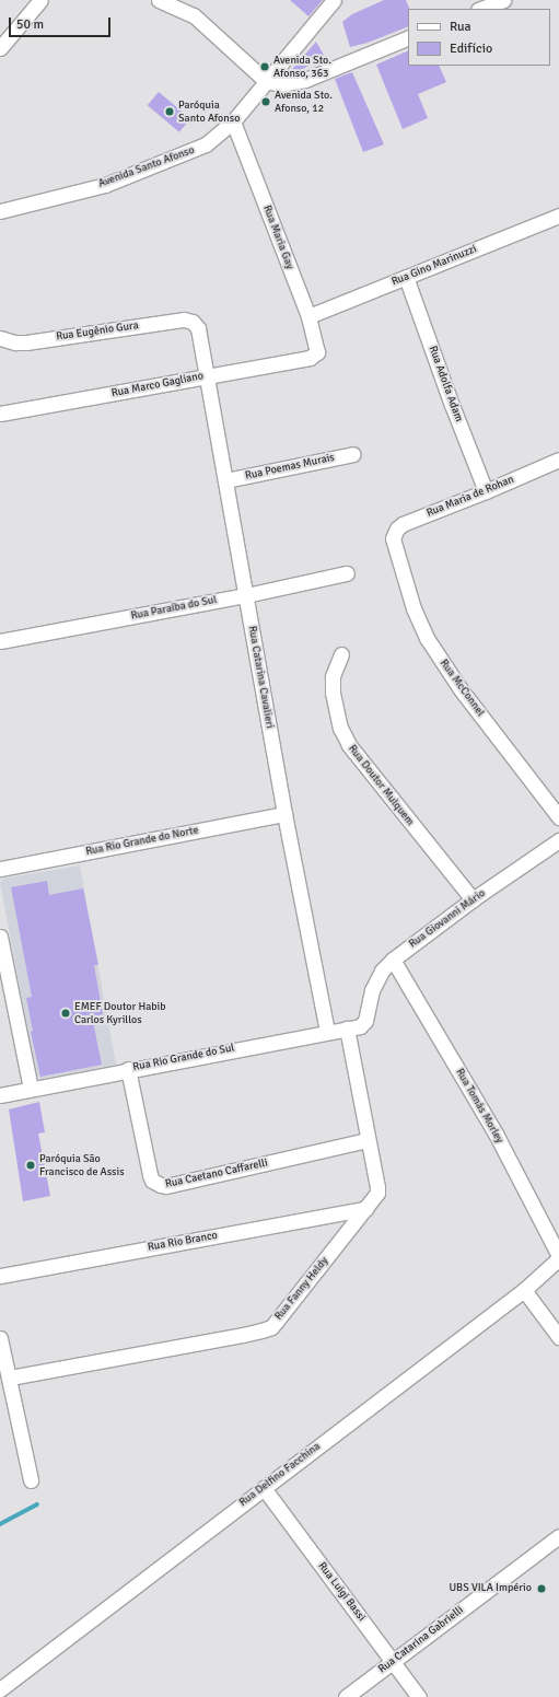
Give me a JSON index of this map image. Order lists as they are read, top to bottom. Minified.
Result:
{"streets":{"street":["Avenida Santo Afonso","Rua Maria Gay","Rua Gino Marinuzzi","Rua Eugênio Gura","Rua Adolfa Adam","Rua Marco Gagliano","Rua Poemas Murais","Rua Maria de Rohan","Rua Paraíba do Sul","Rua Catarina Cavalieri","Rua McConnel","Rua Doutor Mulquem","Rua Rio Grande do Norte","Rua Giovanni Mário","Rua Rio Grande do Sul","Rua Tomás Morley","Rua Caetano Caffarelli","Rua Rio Branco","Rua Fanny Heldy","Rua Delfino Facchina","Rua Luigi Bassi","Rua Catarina Gabrielli"]},"crossings":[["Avenida Santo Afonso","Rua Maria Gay"],["Rua Maria Gay","Rua Gino Marinuzzi"],["Rua Maria Gay","Rua Marco Gagliano"],["Rua Gino Marinuzzi","Rua Adolfa Adam"],["Rua Eugênio Gura","Rua Catarina Cavalieri"],["Rua Adolfa Adam","Rua Maria de Rohan"],["Rua Marco Gagliano","Rua Catarina Cavalieri"],["Rua Poemas Murais","Rua Catarina Cavalieri"],["Rua Maria de Rohan","Rua McConnel"],["Rua Paraíba do Sul","Rua Catarina Cavalieri"],["Rua Catarina Cavalieri","Rua Rio Grande do Norte"],["Rua Catarina Cavalieri","Rua Rio Grande do Sul"],["Rua Doutor Mulquem","Rua Giovanni Mário"],["Rua Giovanni Mário","Rua Rio Grande do Sul"],["Rua Giovanni Mário","Rua Tomás Morley"],["Rua Rio Grande do Sul","Rua Caetano Caffarelli"],["Rua Rio Grande do Sul","Rua Fanny Heldy"],["Rua Tomás Morley","Rua Delfino Facchina"],["Rua Caetano Caffarelli","Rua Fanny Heldy"],["Rua Rio Branco","Rua Fanny Heldy"],["Rua Delfino Facchina","Rua Luigi Bassi"],["Rua Luigi Bassi","Rua Catarina Gabrielli"]],"places":["Avenida Sto. Afonso, 363","Avenida Sto. Afonso, 12","Paróquia Santo Afonso","EMEF Doutor Habib Carlos Kyrillos","Paróquia São Francisco de Assis","UBS VILA Império"],"legend":["Rua","Edifício"],"scale_bar":"50 m"}
